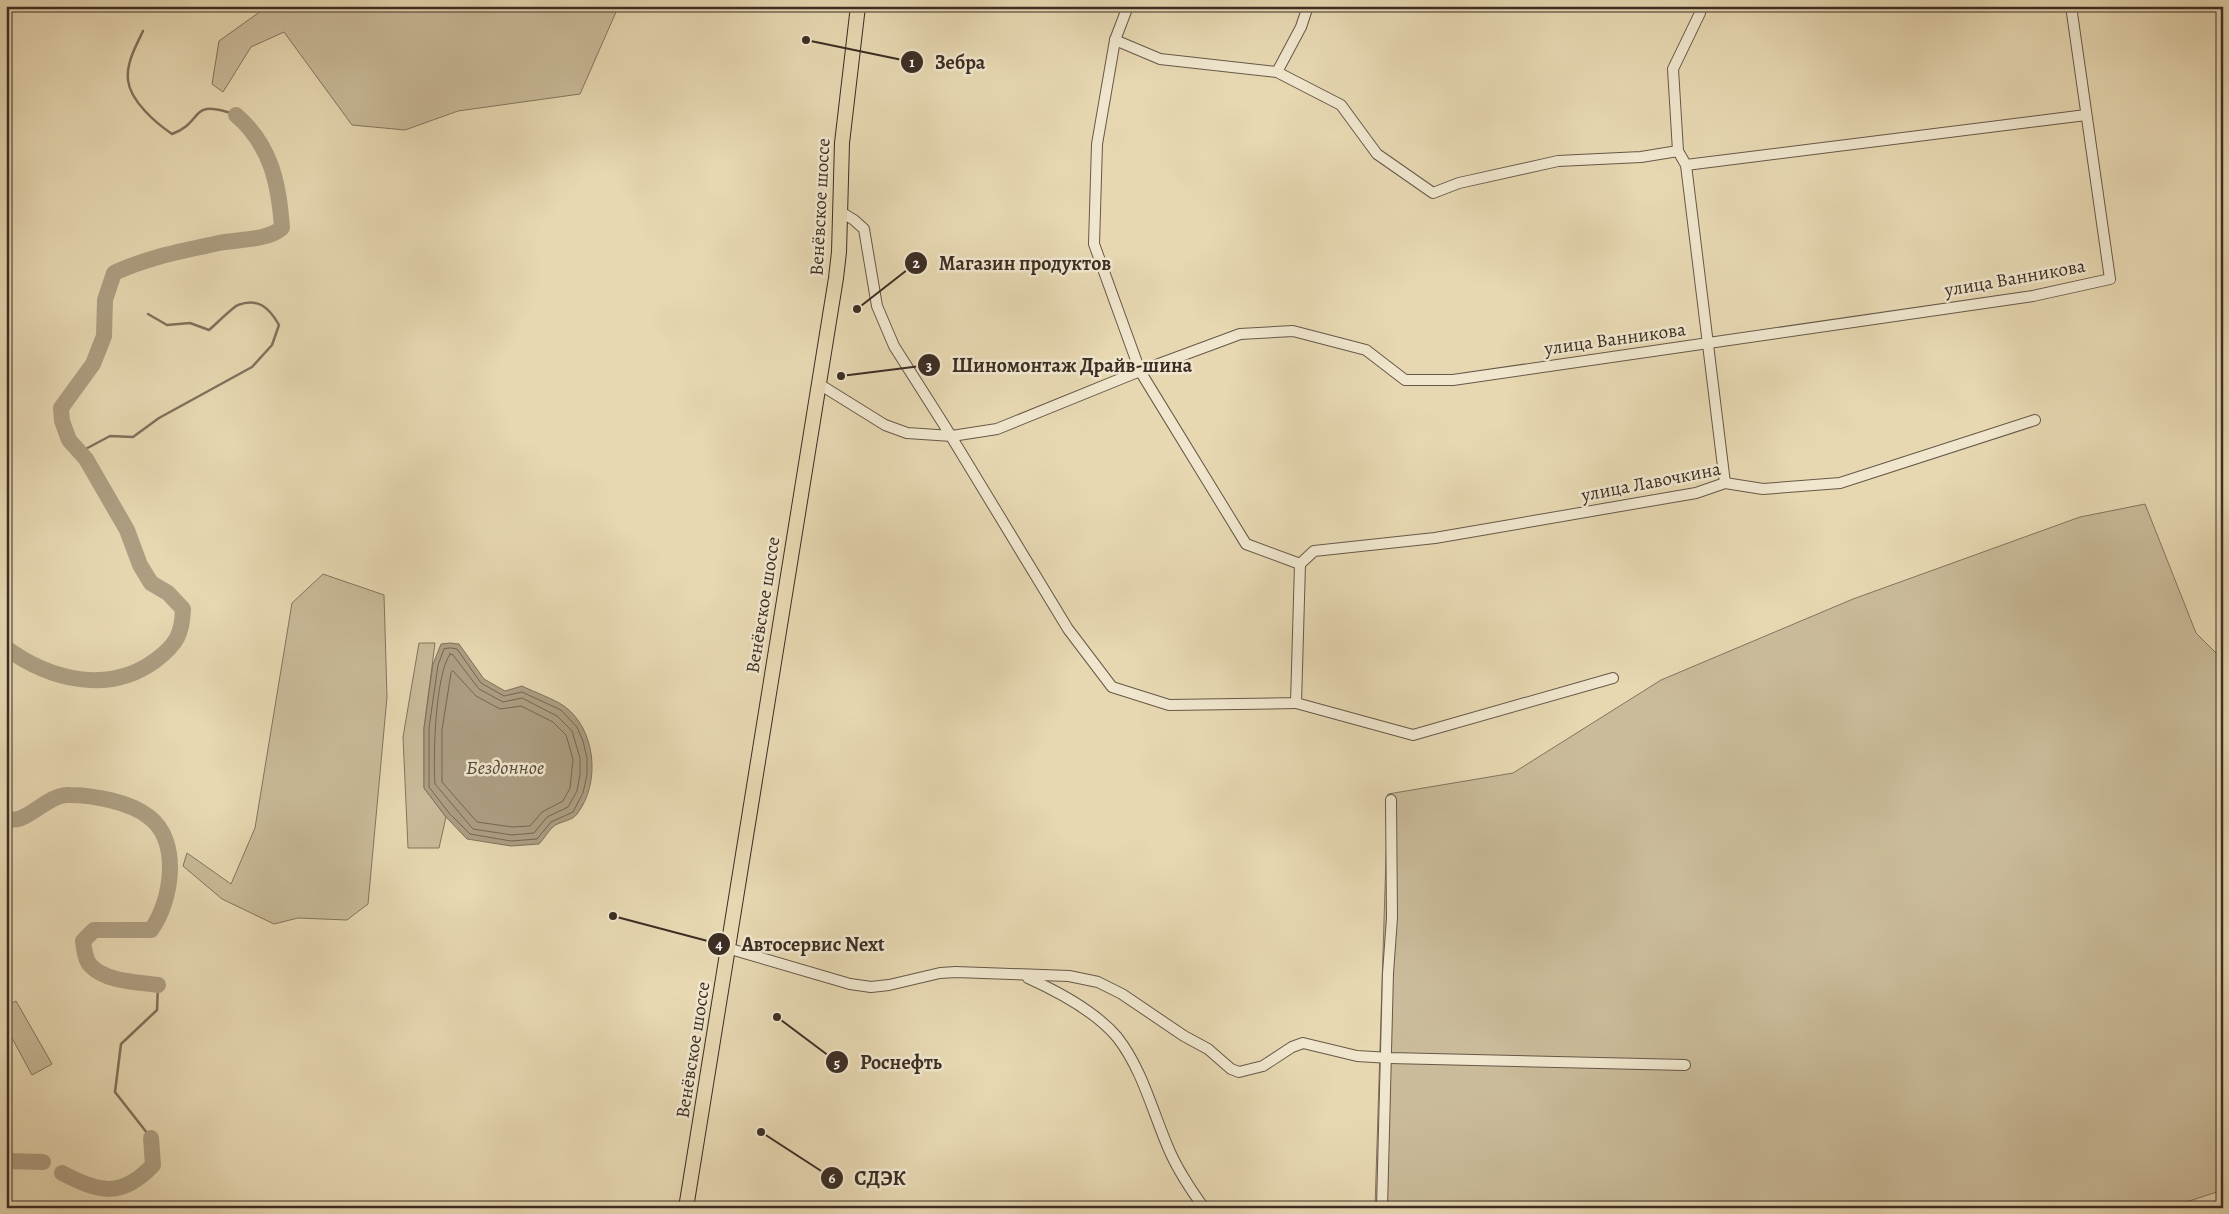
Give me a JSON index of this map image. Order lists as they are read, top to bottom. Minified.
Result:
{"streets":{"main road":["Венёвское шоссе"],"street":["улица Ванникова","улица Лавочкина"]},"crossings":[["Венёвское шоссе","улица Ванникова"]],"water":["Бездонное"],"places":["Зебра","Магазин продуктов","Шиномонтаж Драйв-шина","Автосервис Next","Роснефть","СДЭК"]}
